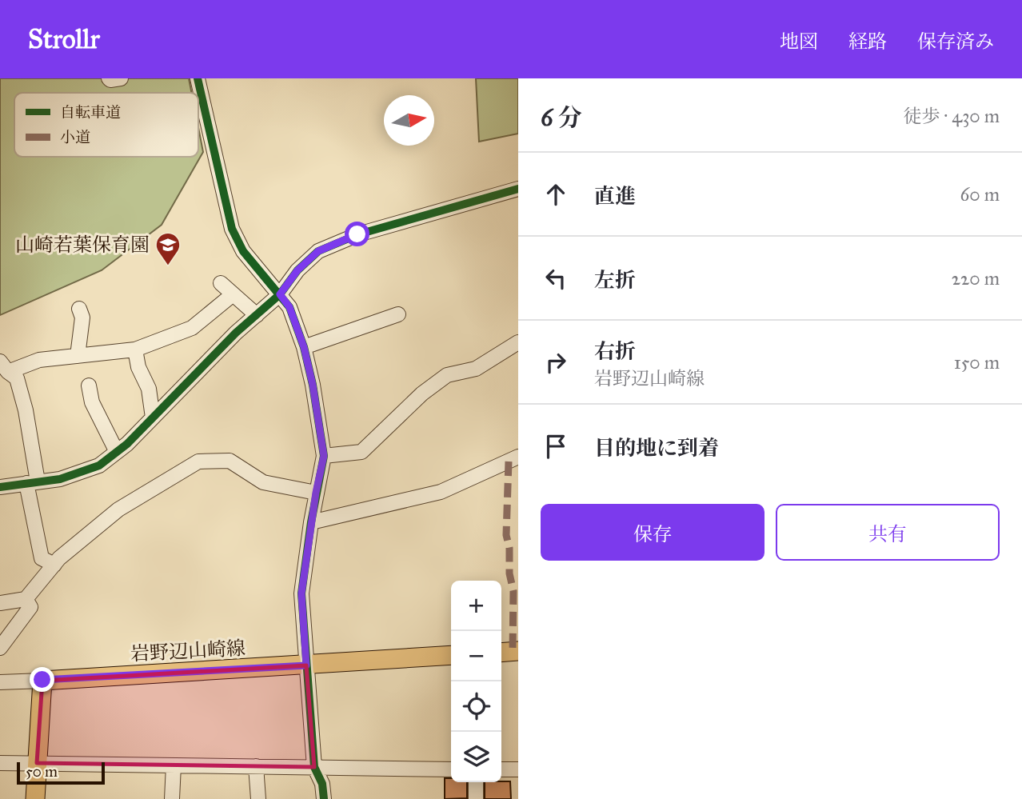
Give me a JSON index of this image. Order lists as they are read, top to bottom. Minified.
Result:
{"streets":{"main road":["岩野辺山崎線"]},"places":{"school or university":["山崎若葉保育園"]},"legend":["自転車道","小道"],"scale_bar":"50 m","north":"right","page":{"header":"Strollr","nav":["地図","経路","保存済み"],"heading":["6 分","徒歩 · 430 m"],"list":[["直進","60 m"],["左折","220 m"],["右折","岩野辺山崎線","150 m"],"目的地に到着"],"buttons":["保存","共有"],"map_buttons":["+","−"],"scale":"50 m"}}
